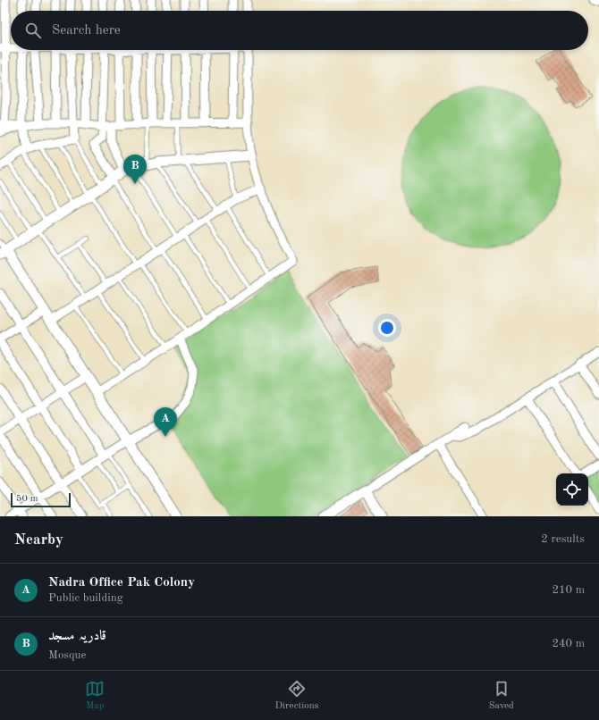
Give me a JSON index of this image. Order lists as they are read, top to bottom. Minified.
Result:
{"scale_bar":"50 m","page":{"search":"Search here","pins":["B","A"],"scale":"50 m","heading":["Nearby","2 results"],"list":[{"mark":"A","name":"Nadra Office Pak Colony","note":"Public building","value":"210 m"},{"mark":"B","name":"قادریہ مسجد","note":"Mosque","value":"240 m"}],"nav":["Map","Directions","Saved"]}}
